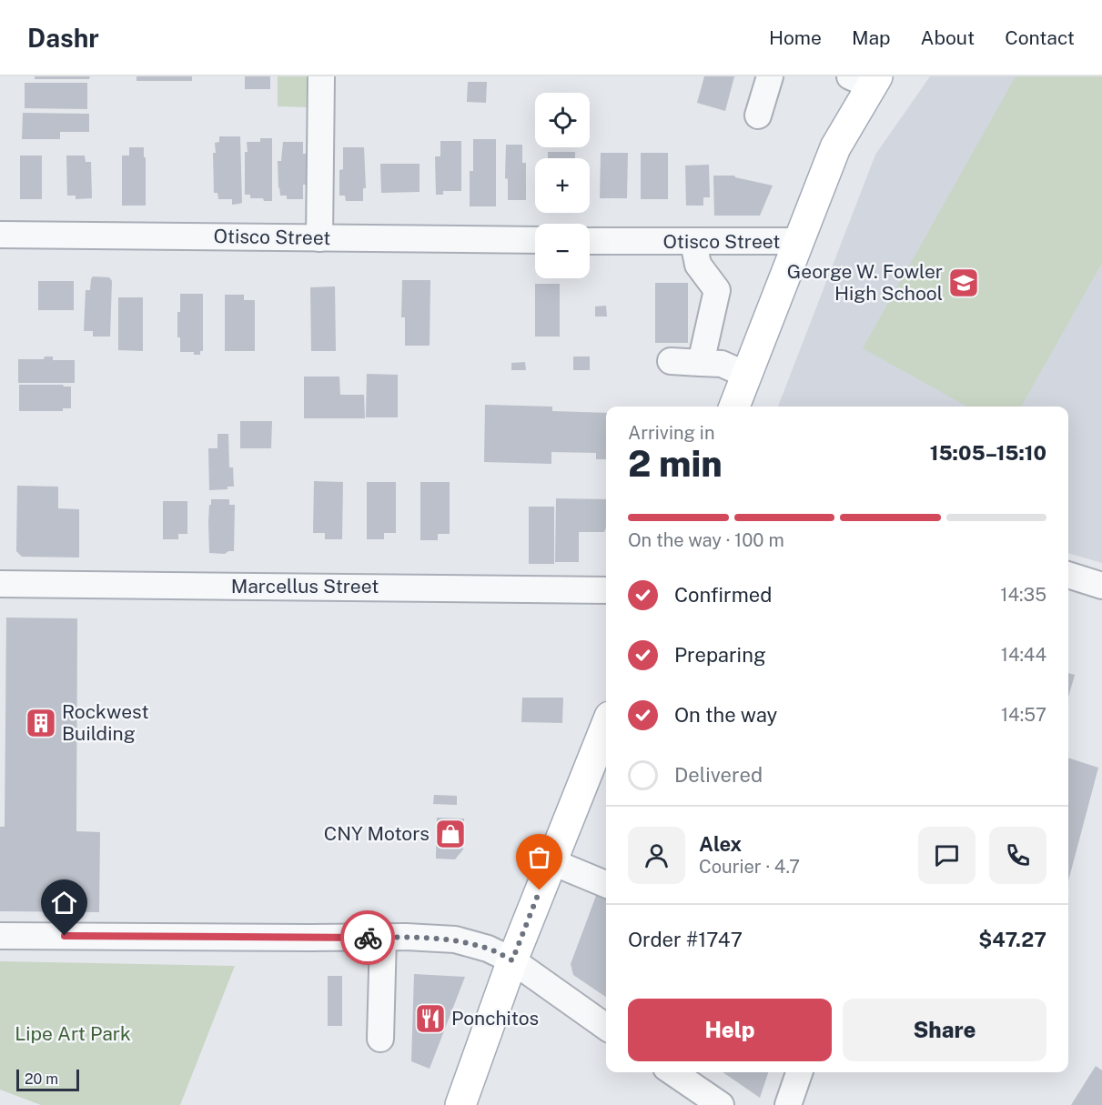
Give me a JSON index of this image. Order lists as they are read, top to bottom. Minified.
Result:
{"streets":{"street":["Otisco Street","Marcellus Street"]},"parks":["Lipe Art Park"],"places":{"school or university":["George W. Fowler High School"],"building":["Rockwest Building"],"shop":["CNY Motors"],"restaurant":["Ponchitos"]},"scale_bar":"20 m","page":{"header":"Dashr","nav":["Home","Map","About","Contact"],"map_buttons":["+","−"],"heading":["2 min","Arriving in","15:05–15:10"],"panel":["Alex","Courier · 4.7","Order #1747","$47.27"],"bar":"On the way · 100 m","list":[["Confirmed","14:35"],["Preparing","14:44"],["On the way","14:57"],"Delivered"],"buttons":["Help","Share"],"scale":"20 m"}}
